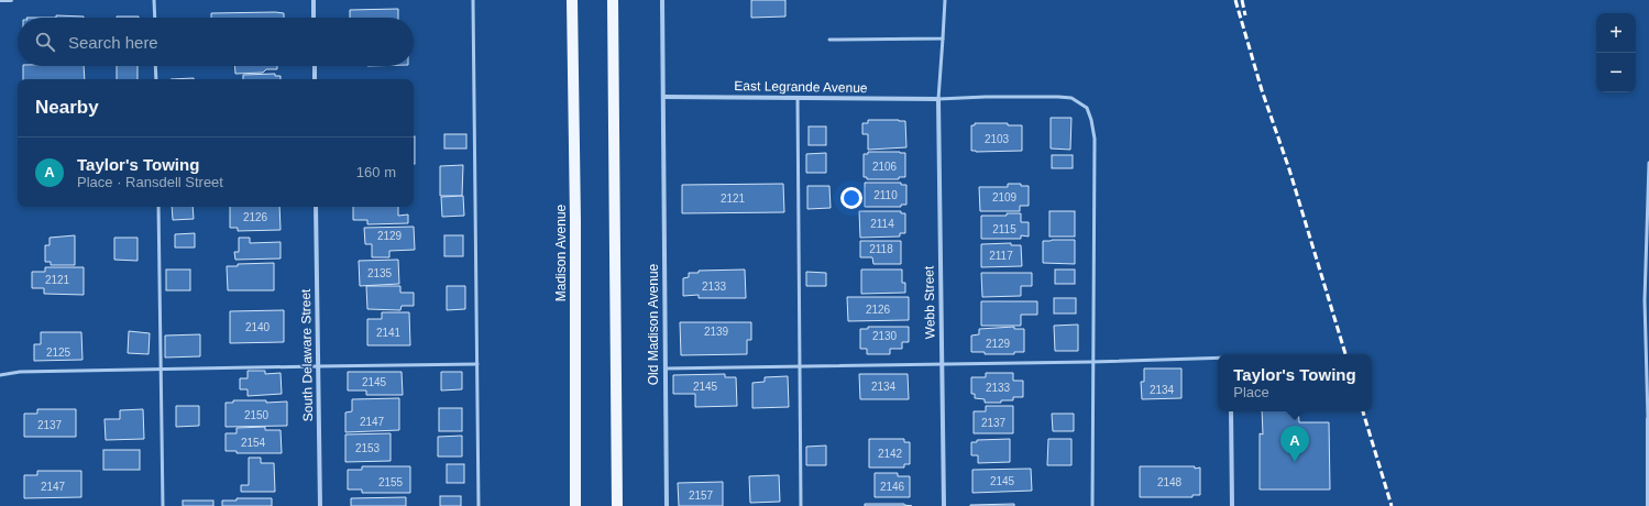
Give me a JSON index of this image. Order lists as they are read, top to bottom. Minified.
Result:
{"streets":{"main road":["Madison Avenue"],"street":["East Legrande Avenue","Webb Street","Old Madison Avenue","South Delaware Street"]},"crossings":[["East Legrande Avenue","Webb Street"],["East Legrande Avenue","Old Madison Avenue"]],"house_numbers":["2103","2106","2110","2109","2121","2126","2114","2115","2129","2118","2117","2135","2121","2133","2126","2140","2139","2141","2130","2129","2125","2145","2145","2134","2133","2134","2150","2147","2137","2137","2154","2153","2142","2145","2155","2148","2147","2146","2157"],"page":{"map_buttons":["+","−"],"search":"Search here","heading":"Nearby","list":[{"mark":"A","name":"Taylor's Towing","note":"Place · Ransdell Street","value":"160 m"}],"popup":["Taylor's Towing","Place"],"pins":"A"}}
